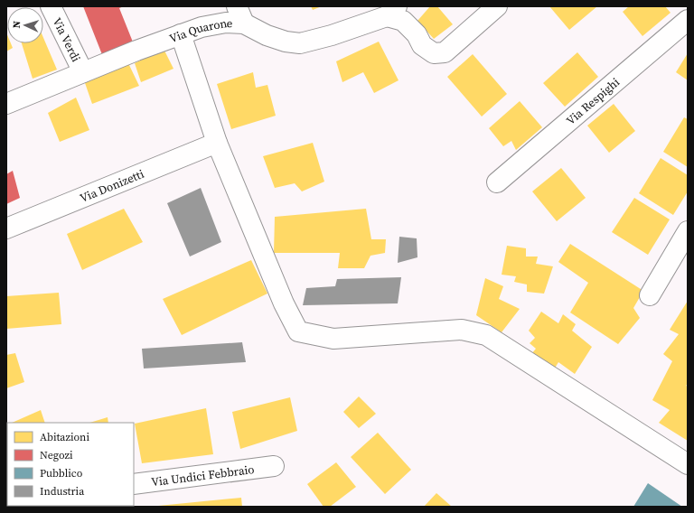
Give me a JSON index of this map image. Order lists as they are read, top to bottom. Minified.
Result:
{"streets":{"street":["Via Quarone","Via Verdi","Via Respighi","Via Donizetti","Via Undici Febbraio"]},"crossings":[["Via Quarone","Via Verdi"]],"legend":["Abitazioni","Negozi","Pubblico","Industria"],"north":"left"}
